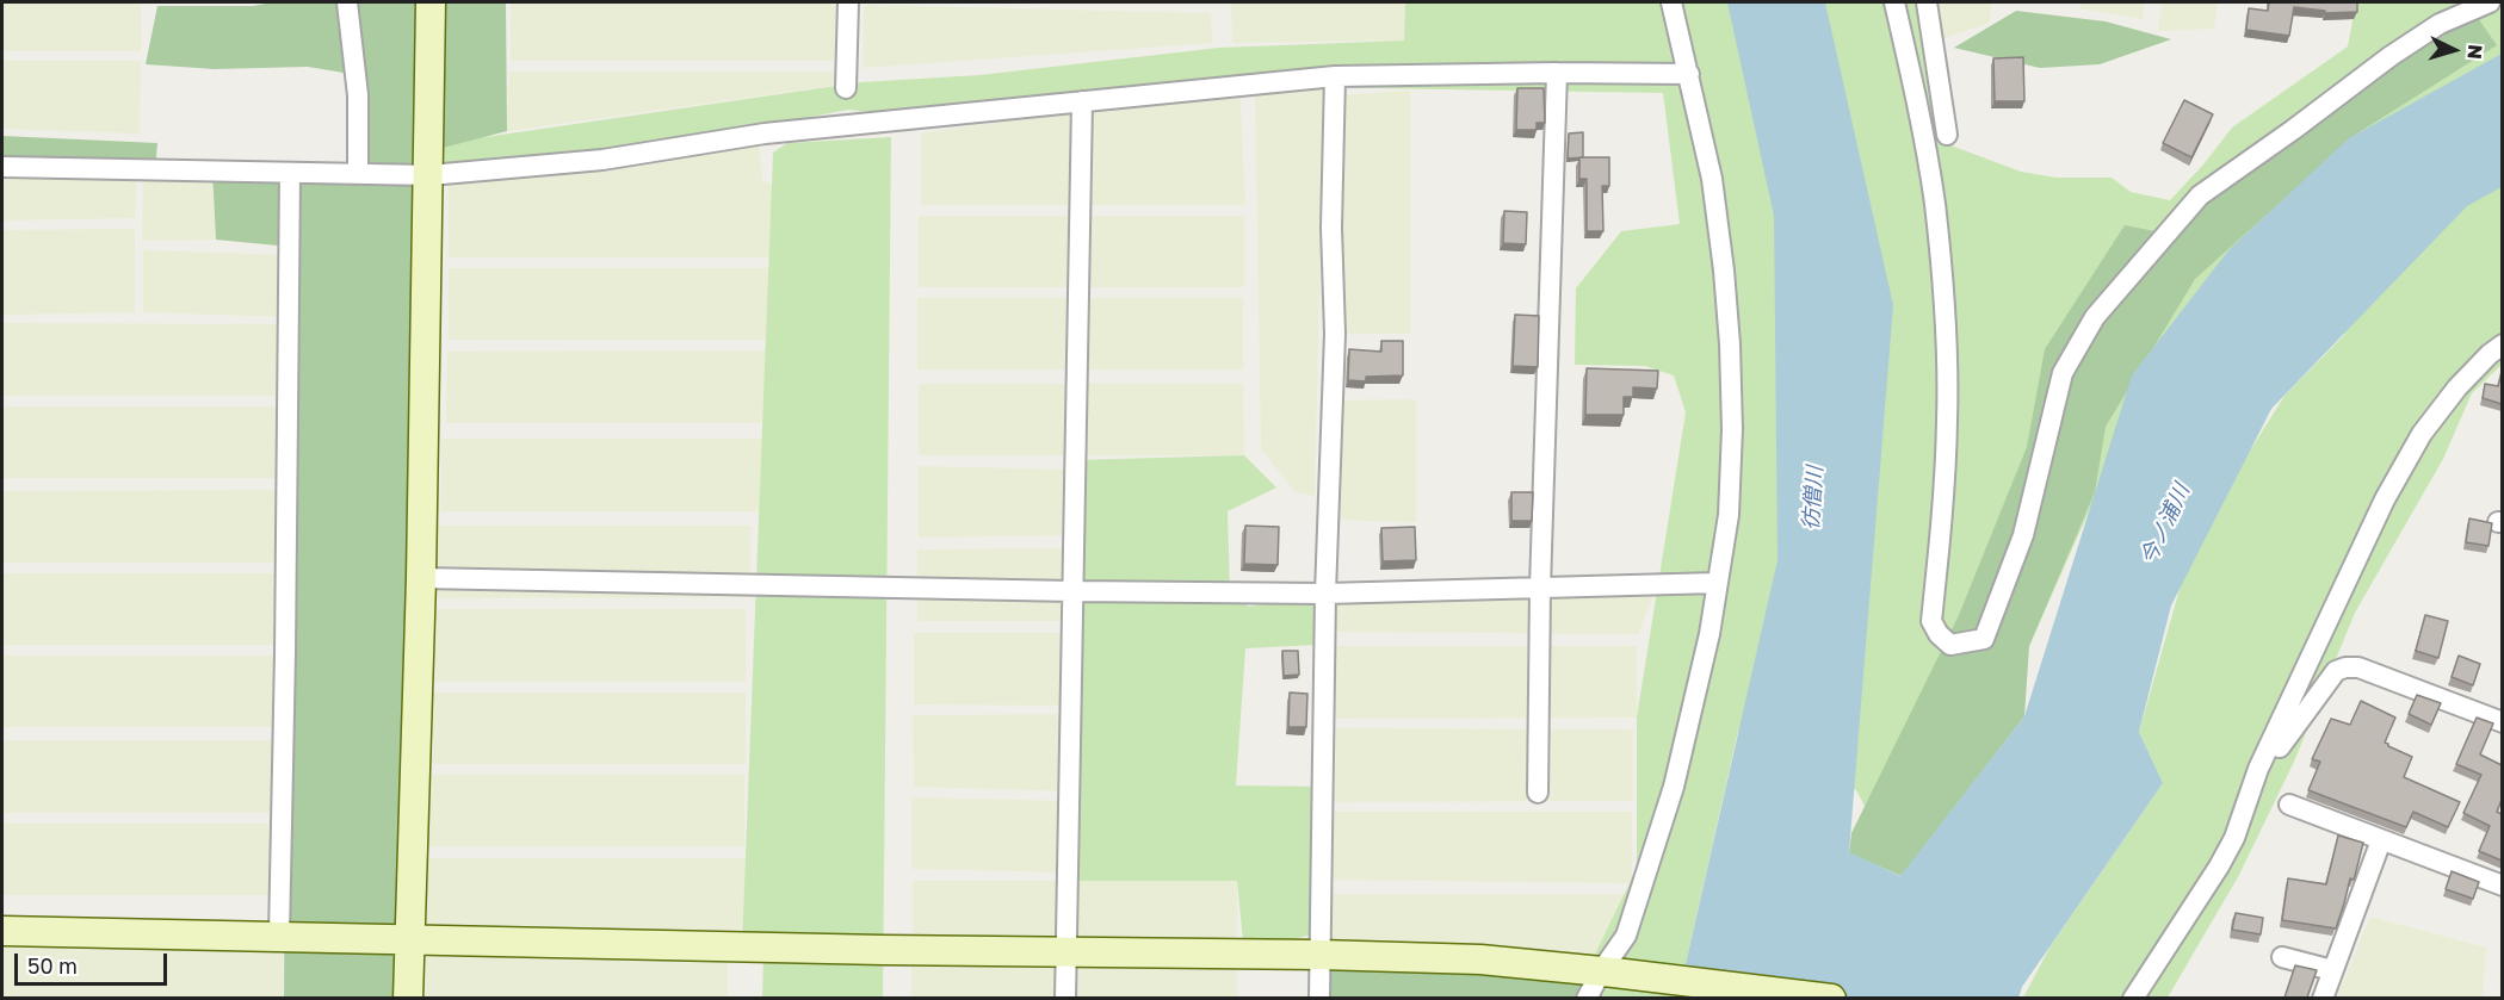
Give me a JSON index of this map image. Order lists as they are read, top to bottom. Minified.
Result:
{"water":["彷僧川","今ノ浦川"],"scale_bar":"50 m","north":"right"}
